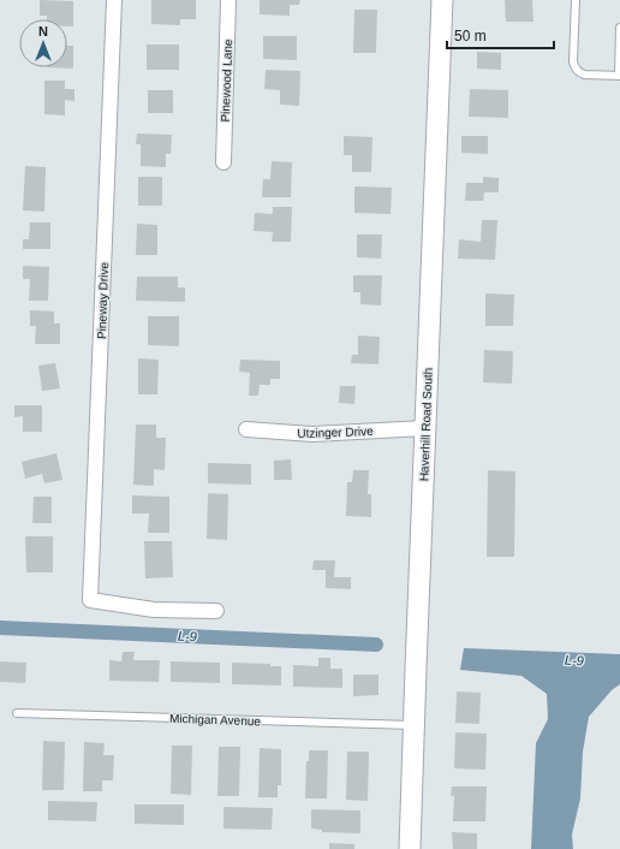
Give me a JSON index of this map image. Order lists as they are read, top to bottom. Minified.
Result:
{"streets":{"street":["Pinewood Lane","Pineway Drive","Haverhill Road South","Utzinger Drive"],"lane":["Michigan Avenue"]},"crossings":[["Haverhill Road South","Utzinger Drive"],["Haverhill Road South","Michigan Avenue"]],"water":["L-9"],"scale_bar":"50 m","north":"top"}
